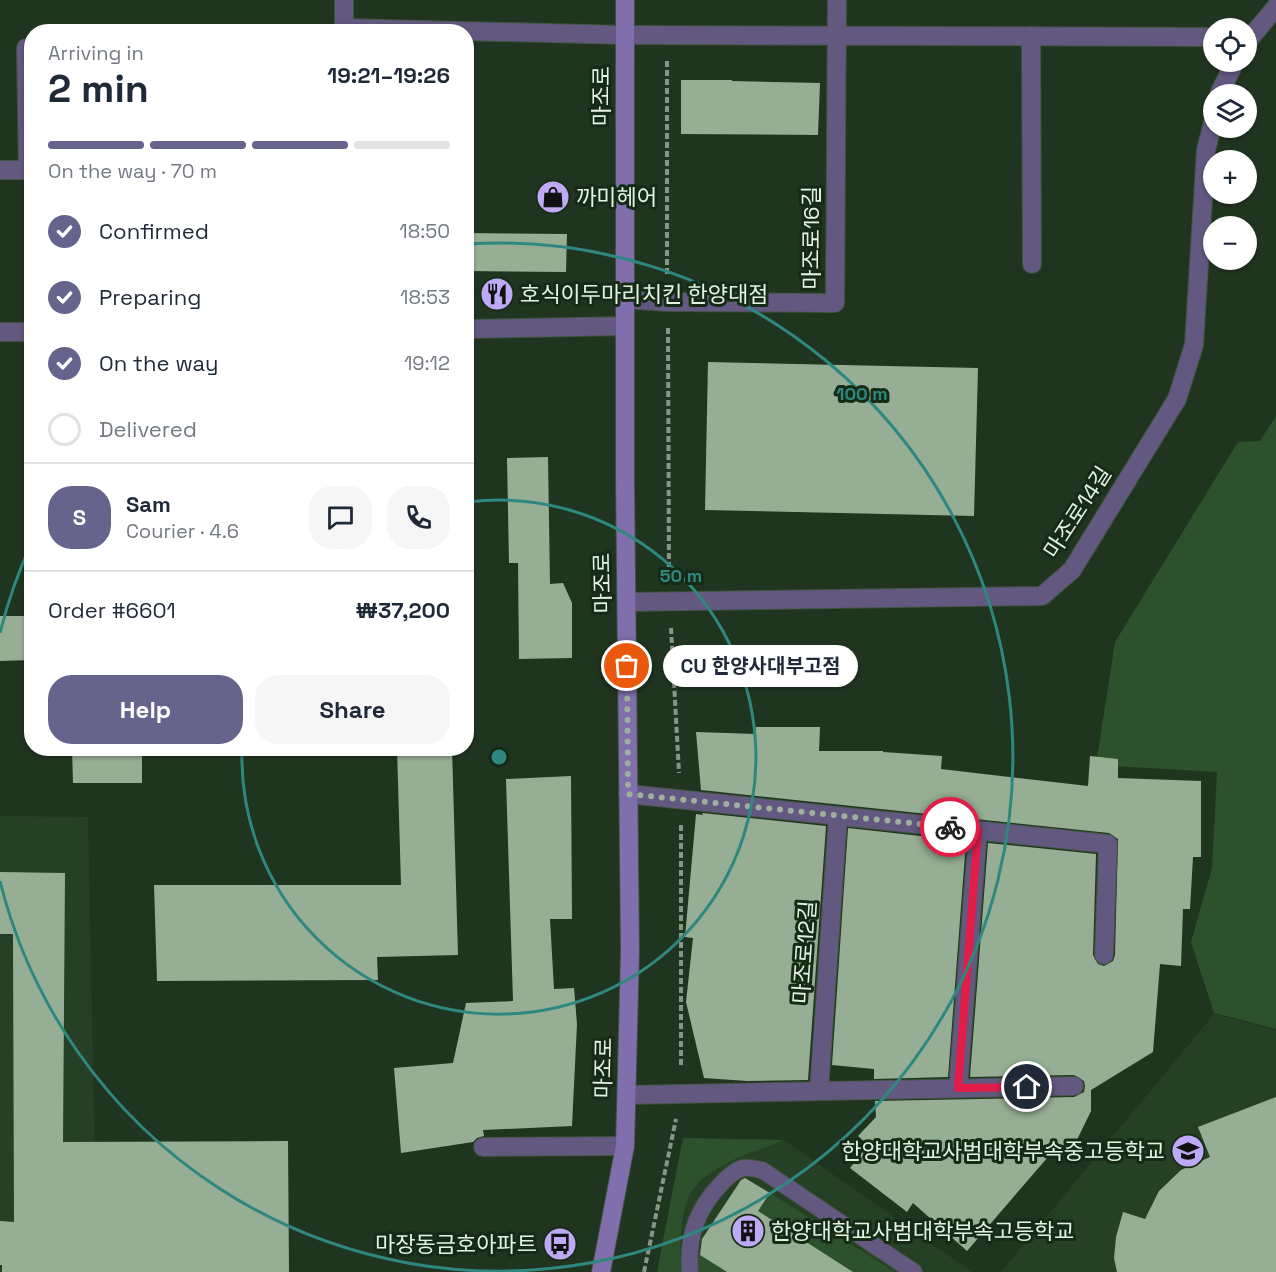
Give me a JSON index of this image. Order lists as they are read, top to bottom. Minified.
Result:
{"streets":{"main road":["마조로"],"street":["마조로16길","마조로14길","마조로12길"]},"crossings":[["마조로","마조로16길"],["마조로","마조로14길"]],"places":{"shop":["까미헤어"],"restaurant":["호식이두마리치킨 한양대점"],"other":["CU 한양사대부고점"],"school or university":["한양대학교사범대학부속중고등학교"],"building":["한양대학교사범대학부속고등학교"],"bus stop":["마장동금호아파트"]},"page":{"map_buttons":["+","−"],"heading":["2 min","Arriving in","19:21–19:26"],"panel":["Sam","Courier · 4.6","Order #6601","₩37,200"],"bar":"On the way · 70 m","list":[["Confirmed","18:50"],["Preparing","18:53"],["On the way","19:12"],"Delivered"],"round":"S","bubble":"CU 한양사대부고점","buttons":["Help","Share"]},"rings":["100 m","50 m"]}
